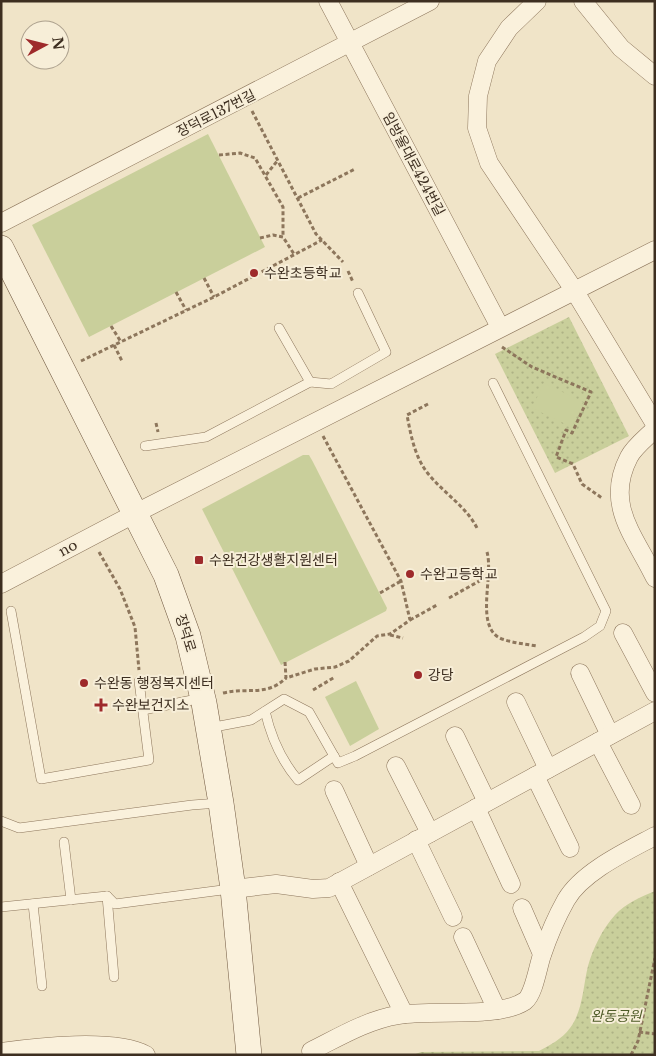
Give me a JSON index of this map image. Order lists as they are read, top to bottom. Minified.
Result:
{"streets":{"main road":["장덕로"],"street":["장덕로137번길","임방울대로424번길","no"]},"crossings":[["장덕로137번길","임방울대로424번길"],["임방울대로424번길","no"],["no","장덕로"]],"parks":["완동공원"],"places":{"other":["수완초등학교","수완고등학교","강당","수완동 행정복지센터"],"transit":["수완건강생활지원센터"],"health":["수완보건지소"]},"north":"right"}
